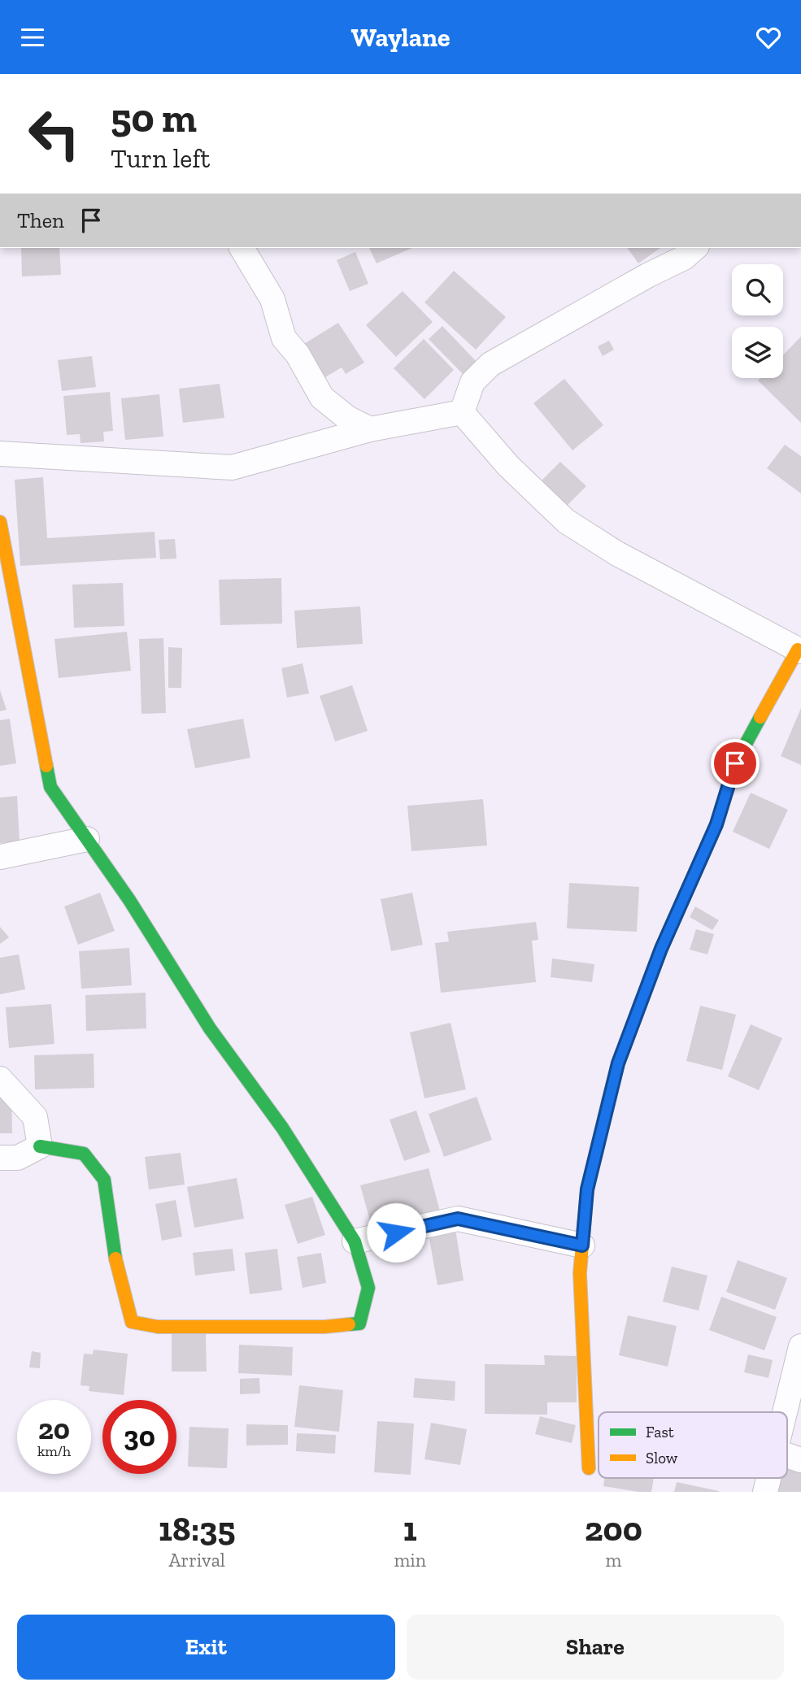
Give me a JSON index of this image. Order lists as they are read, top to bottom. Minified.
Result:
{"legend":["Fast","Slow"],"page":{"header":"Waylane","turn":["50 m","Turn left"],"then":"Then","speed":"20 km/h","limit":"30","eta":["18:35","Arrival","1","min","200","m"],"buttons":["Exit","Share"]}}
